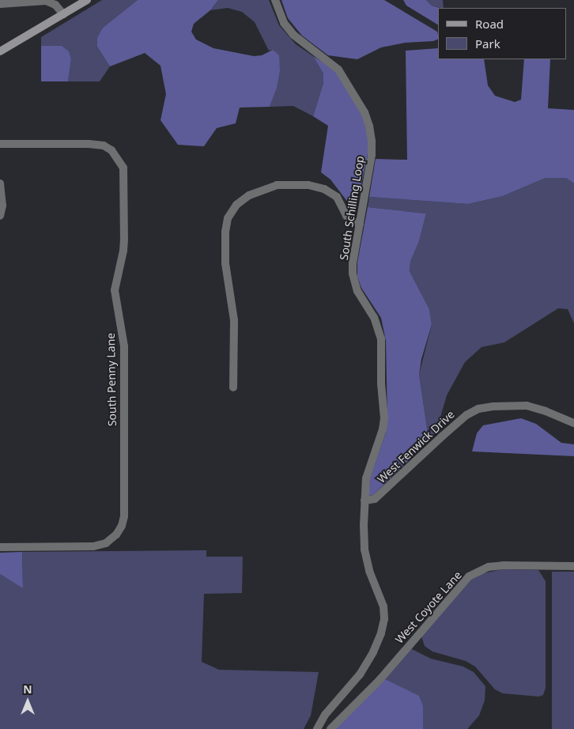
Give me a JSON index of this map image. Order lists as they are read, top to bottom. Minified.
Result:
{"streets":{"street":["South Schilling Loop","South Penny Lane","West Fenwick Drive","West Coyote Lane"]},"crossings":[["South Schilling Loop","West Fenwick Drive"]],"legend":["Road","Park"],"north":"top"}
